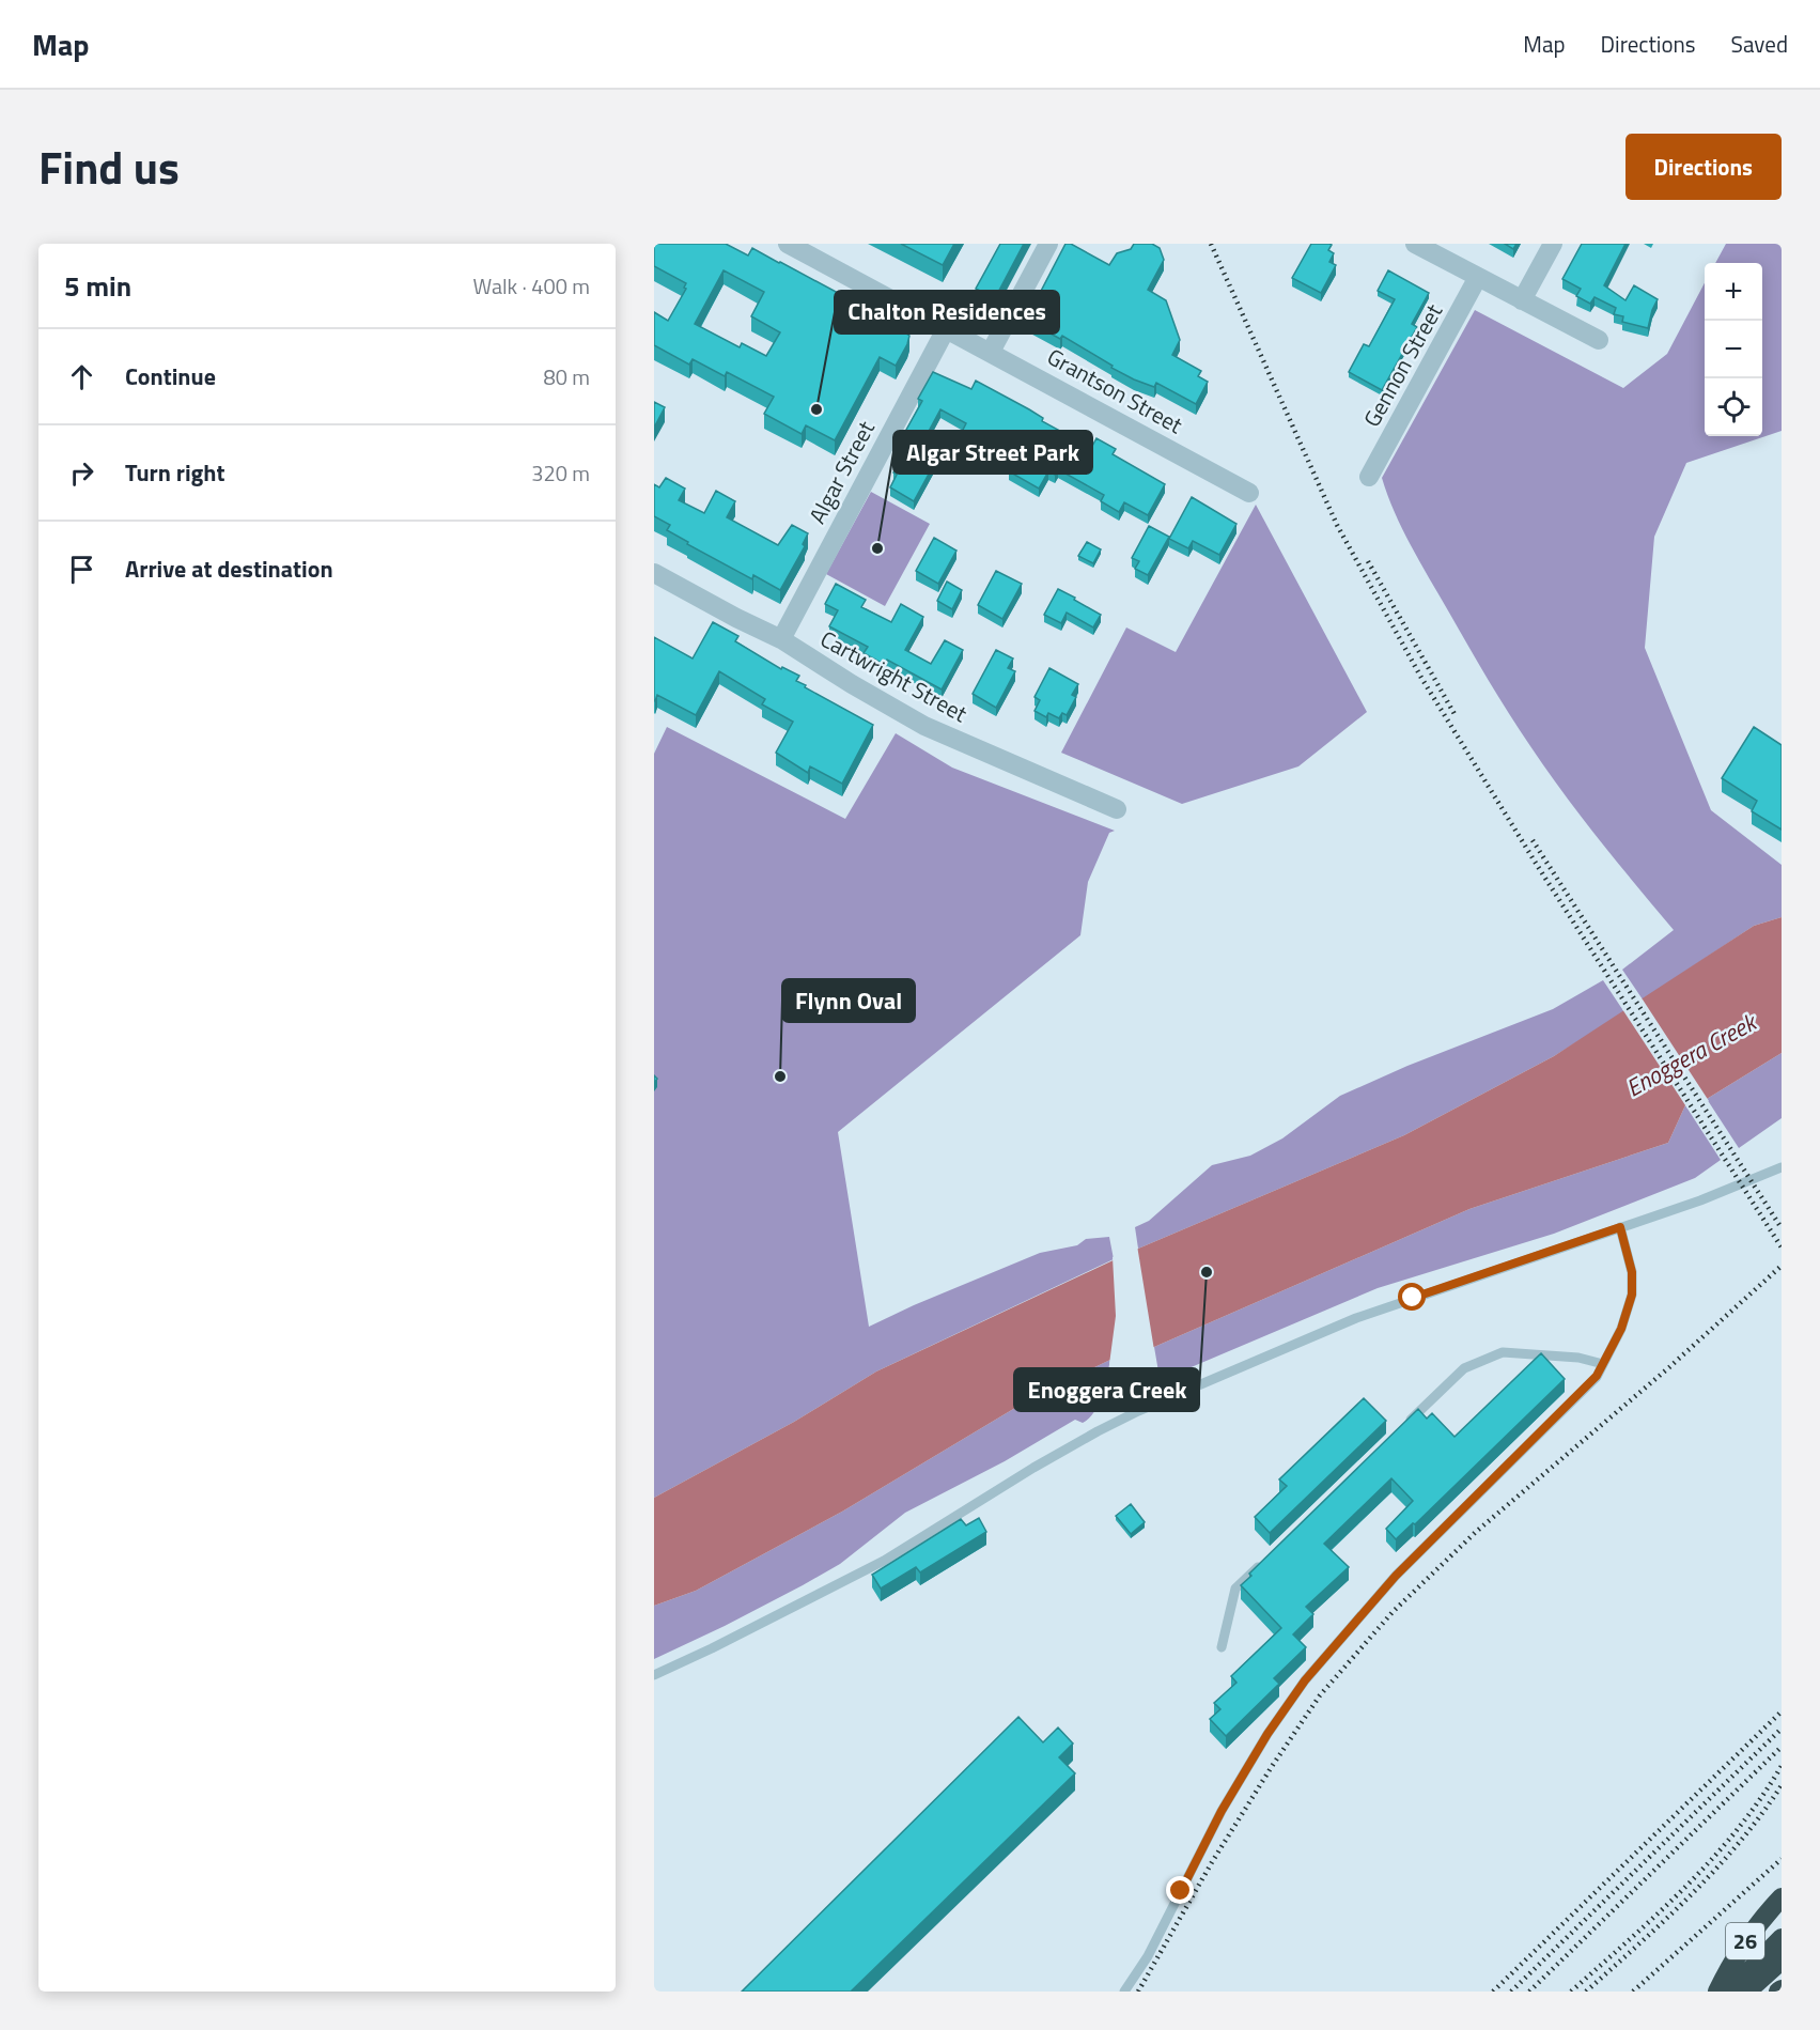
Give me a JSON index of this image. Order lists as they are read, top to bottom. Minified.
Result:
{"streets":{"highway":["26"],"street":["Gennon Street","Grantson Street","Algar Street","Cartwright Street"]},"crossings":[["Grantson Street","Algar Street"],["Algar Street","Cartwright Street"]],"water":["Enoggera Creek"],"places":["Chalton Residences","Algar Street Park","Flynn Oval","Enoggera Creek"],"page":{"header":"Map","nav":["Map","Directions","Saved"],"title":"Find us","buttons":"Directions","heading":["5 min","Walk · 400 m"],"map_buttons":["+","−"],"list":[["Continue","80 m"],["Turn right","320 m"],"Arrive at destination"]}}
